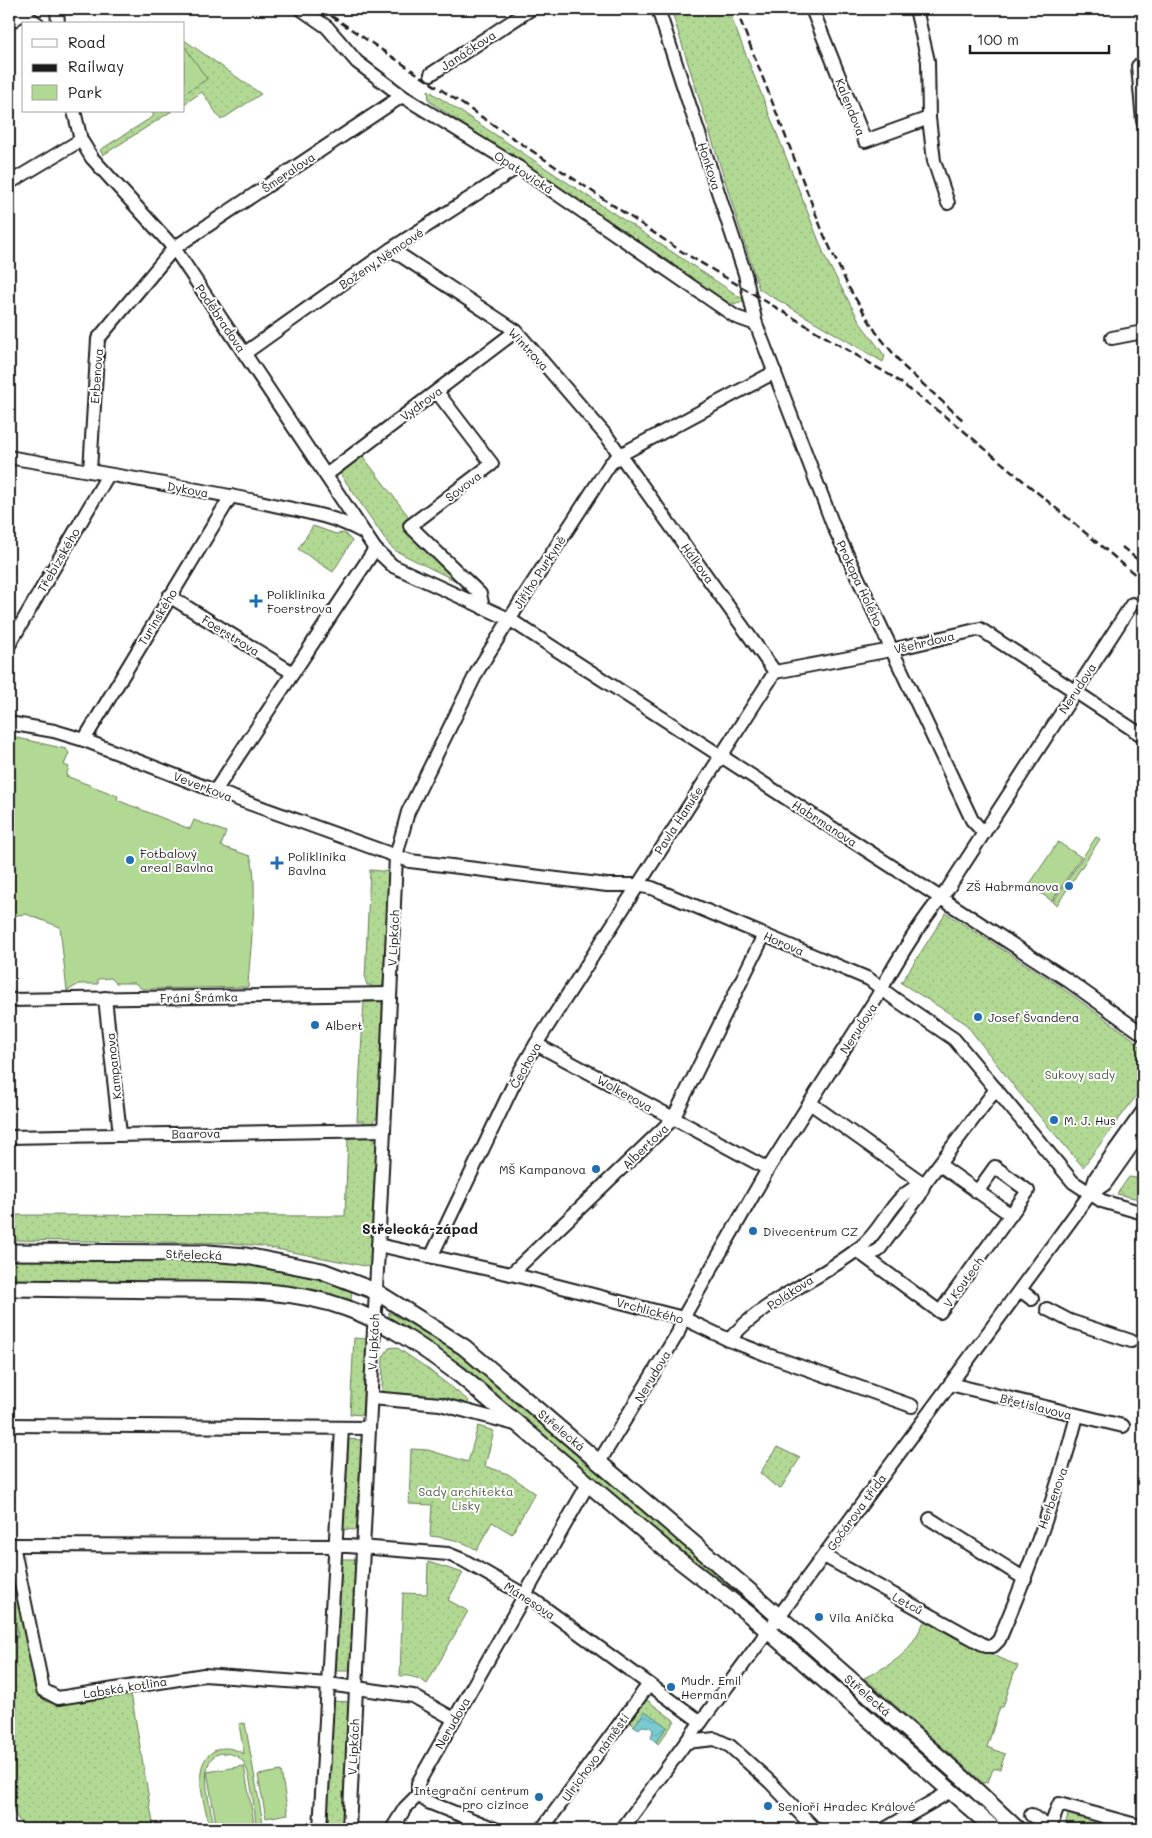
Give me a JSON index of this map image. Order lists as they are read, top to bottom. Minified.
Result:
{"streets":{"main road":["Střelecká"],"street":["Janáčkova","Kalendova","Honkova","Šmeralova","Opatovická","Boženy Němcové","Poděbradova","Wintrova","Erbenova","Vydrova","Sovova","Dykova","Třebízského","Hálkova","Jiřího Purkyně","Prokopa Holého","Turinského","Foerstrova","Všehrdova","Nerudova","Veverkova","Pavla Hanuše","Habrmanova","V Lipkách","Horova","Fráni Šrámka","Čechova","Kampanova","Wolkerova","Baarova","Albertova","V Koutech","Polákova","Vrchlického","Břetislavova","Herbenova","Gočárova třída","Mánesova","Letců","Labská kotlina","Ulrichovo náměstí"]},"crossings":[["Honkova","Opatovická"],["Honkova","Prokopa Holého"],["Šmeralova","Opatovická"],["Šmeralova","Poděbradova"],["Šmeralova","Erbenova"],["Opatovická","Boženy Němcové"],["Opatovická","Prokopa Holého"],["Boženy Němcové","Poděbradova"],["Boženy Němcové","Wintrova"],["Poděbradova","Erbenova"],["Poděbradova","Vydrova"],["Poděbradova","Sovova"],["Poděbradova","Dykova"],["Poděbradova","Habrmanova"],["Wintrova","Vydrova"],["Wintrova","Hálkova"],["Wintrova","Jiřího Purkyně"],["Erbenova","Dykova"],["Vydrova","Sovova"],["Sovova","Habrmanova"],["Dykova","Třebízského"],["Dykova","Turinského"],["Hálkova","Jiřího Purkyně"],["Hálkova","Všehrdova"],["Jiřího Purkyně","Prokopa Holého"],["Jiřího Purkyně","Veverkova"],["Jiřího Purkyně","Habrmanova"],["Jiřího Purkyně","V Lipkách"],["Jiřího Purkyně","Horova"],["Prokopa Holého","Všehrdova"],["Prokopa Holého","Nerudova"],["Turinského","Foerstrova"],["Turinského","Veverkova"],["Všehrdova","Nerudova"],["Nerudova","Habrmanova"],["Nerudova","Horova"],["Nerudova","Wolkerova"],["Nerudova","Střelecká"],["Nerudova","Vrchlického"],["Nerudova","Mánesova"],["Nerudova","Labská kotlina"],["Veverkova","V Lipkách"],["Veverkova","Horova"],["Pavla Hanuše","Habrmanova"],["Pavla Hanuše","Horova"],["Pavla Hanuše","Čechova"],["V Lipkách","Horova"],["V Lipkách","Fráni Šrámka"],["V Lipkách","Baarova"],["V Lipkách","Střelecká"],["V Lipkách","Vrchlického"],["V Lipkách","Mánesova"],["V Lipkách","Labská kotlina"],["Horova","Čechova"],["Horova","Albertova"],["Horova","Gočárova třída"],["Fráni Šrámka","Kampanova"],["Čechova","Wolkerova"],["Čechova","Vrchlického"],["Kampanova","Baarova"],["Wolkerova","Albertova"],["Albertova","Vrchlického"],["Střelecká","Gočárova třída"],["V Koutech","Polákova"],["Polákova","Vrchlického"],["Břetislavova","Herbenova"],["Břetislavova","Gočárova třída"],["Herbenova","Letců"],["Gočárova třída","Mánesova"],["Gočárova třída","Letců"],["Mánesova","Labská kotlina"],["Mánesova","Ulrichovo náměstí"]],"districts":["Střelecká-západ"],"parks":["Sukovy sady","Sady architekta Lisky"],"places":{"health":["Poliklinika Foerstrova","Poliklinika Bavlna"],"other":["Fotbalový areal Bavlna","ZŠ Habrmanova","Josef Švandera","Albert","M. J. Hus","MŠ Kampanova","Divecentrum CZ","Vila Anička","Mudr. Emil Herman","Integrační centrum pro cizince","Senioři Hradec Králové"]},"legend":["Road","Railway","Park"],"scale_bar":"100 m"}
